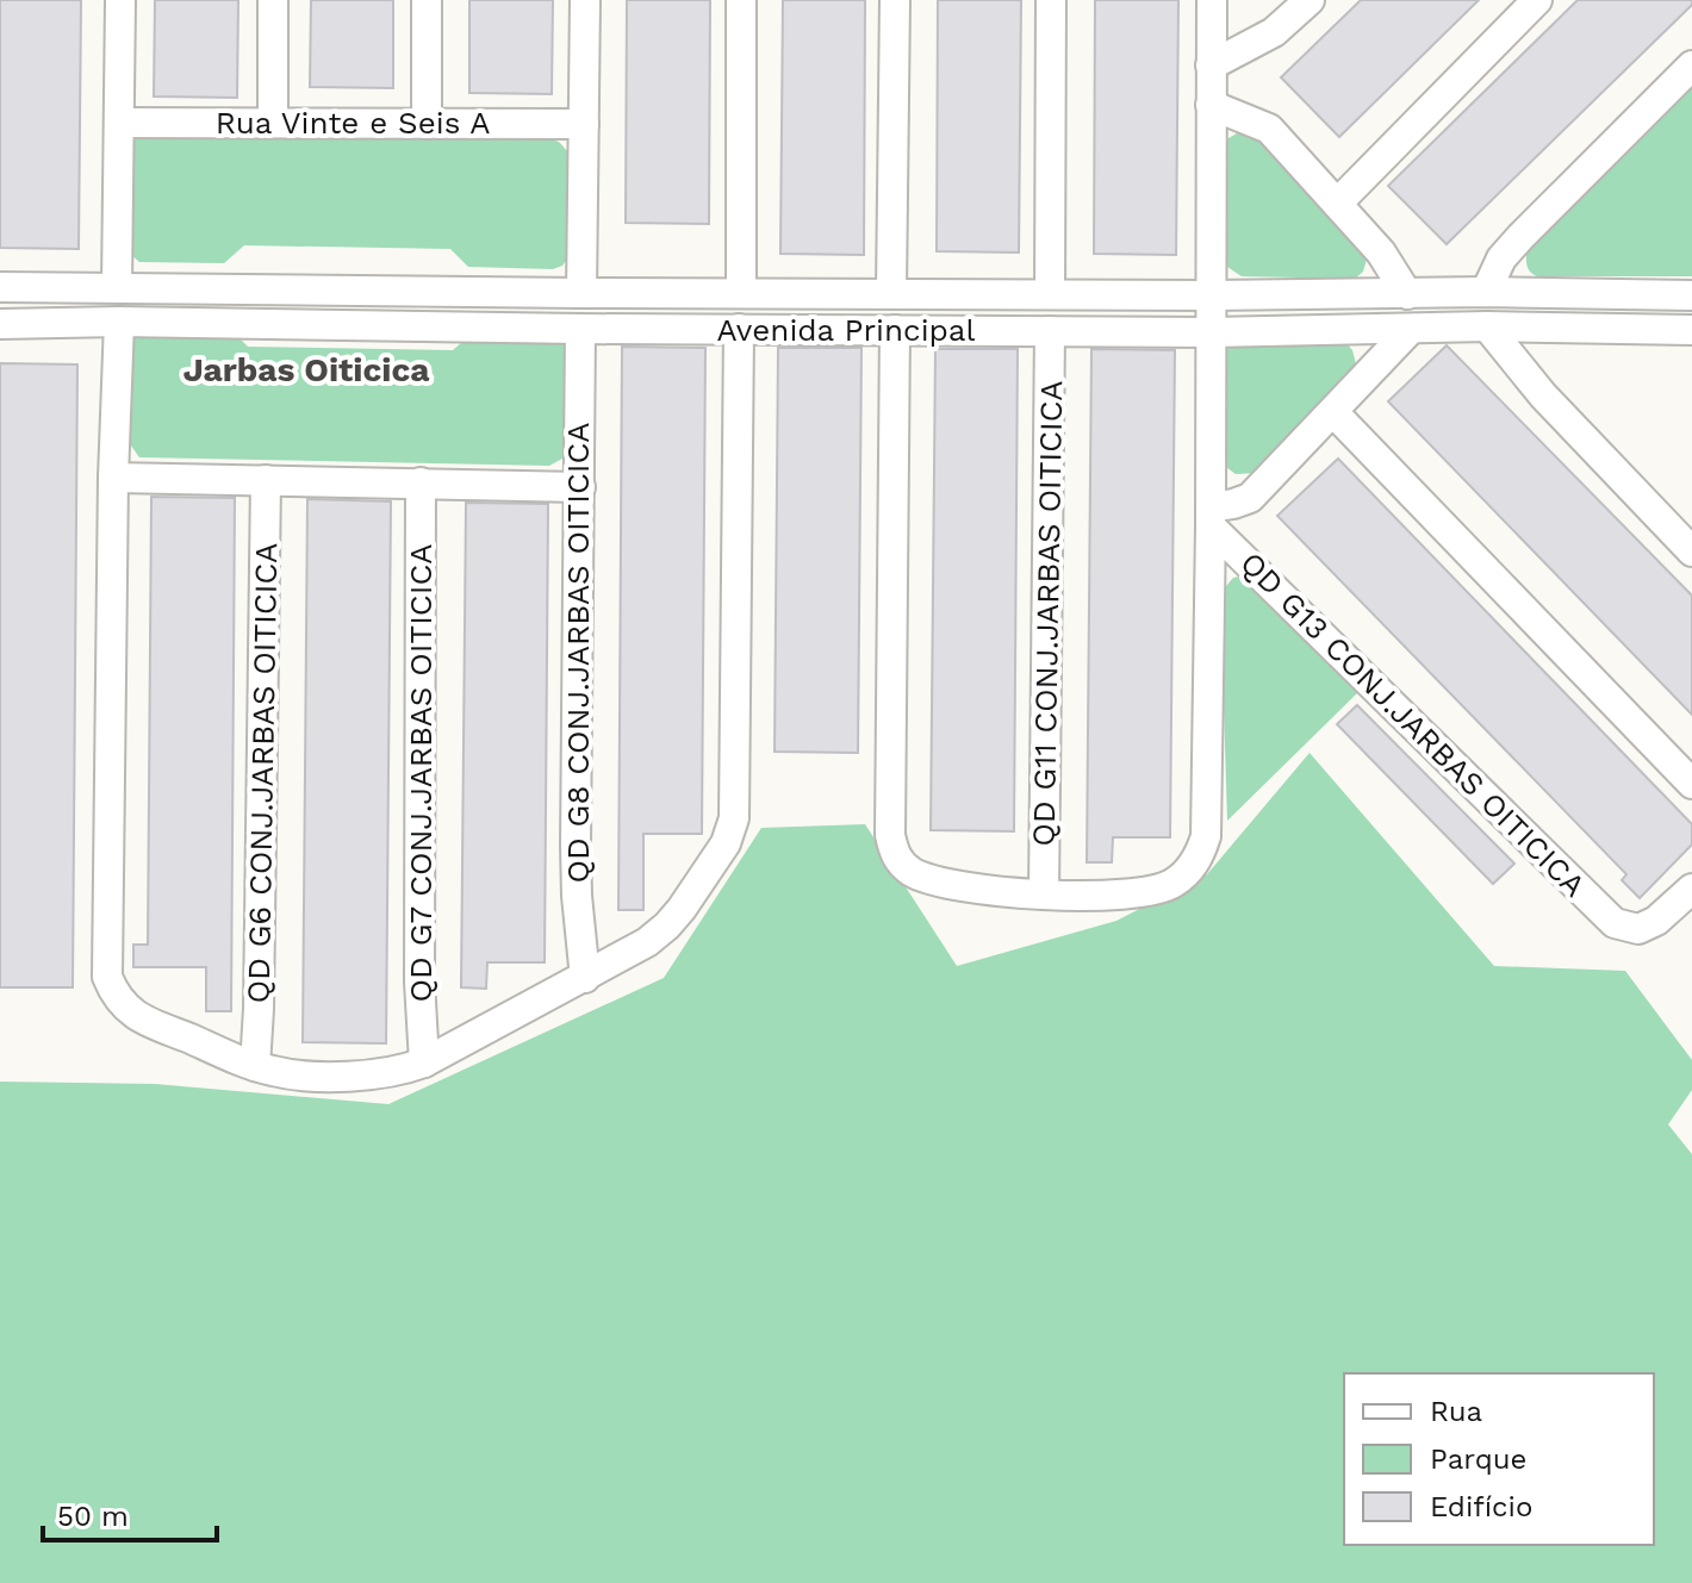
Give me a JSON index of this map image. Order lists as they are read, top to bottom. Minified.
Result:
{"streets":{"street":["Rua Vinte e Seis A","Avenida Principal","QD G11 CONJ.JARBAS OITICICA","QD G8 CONJ.JARBAS OITICICA","QD G13 CONJ.JARBAS OITICICA","QD G6 CONJ.JARBAS OITICICA","QD G7 CONJ.JARBAS OITICICA"]},"crossings":[["Avenida Principal","QD G11 CONJ.JARBAS OITICICA"],["Avenida Principal","QD G8 CONJ.JARBAS OITICICA"]],"districts":["Jarbas Oiticica"],"legend":["Rua","Parque","Edifício"],"scale_bar":"50 m"}
